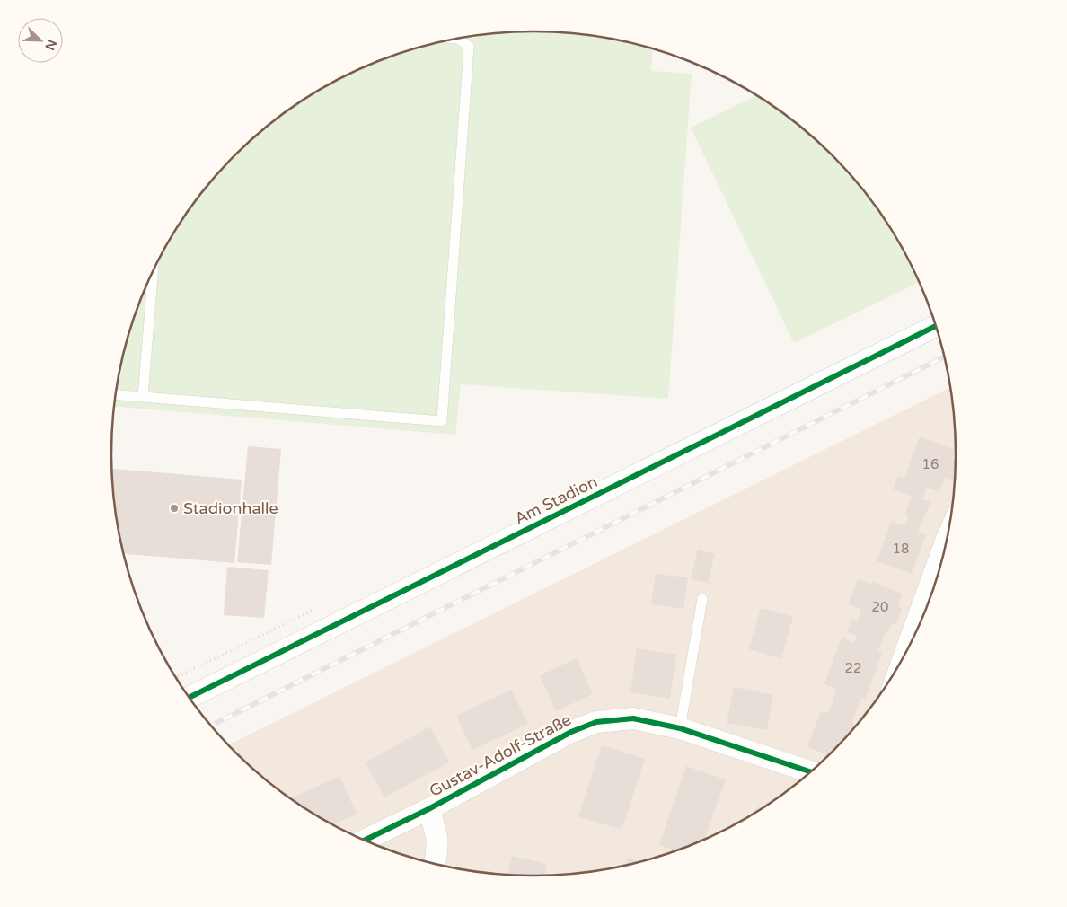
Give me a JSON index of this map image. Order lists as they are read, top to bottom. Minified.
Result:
{"streets":{"street":["Am Stadion","Gustav-Adolf-Straße"]},"places":["Stadionhalle"],"house_numbers":["16","18","20","22"],"north":"bottom right"}
